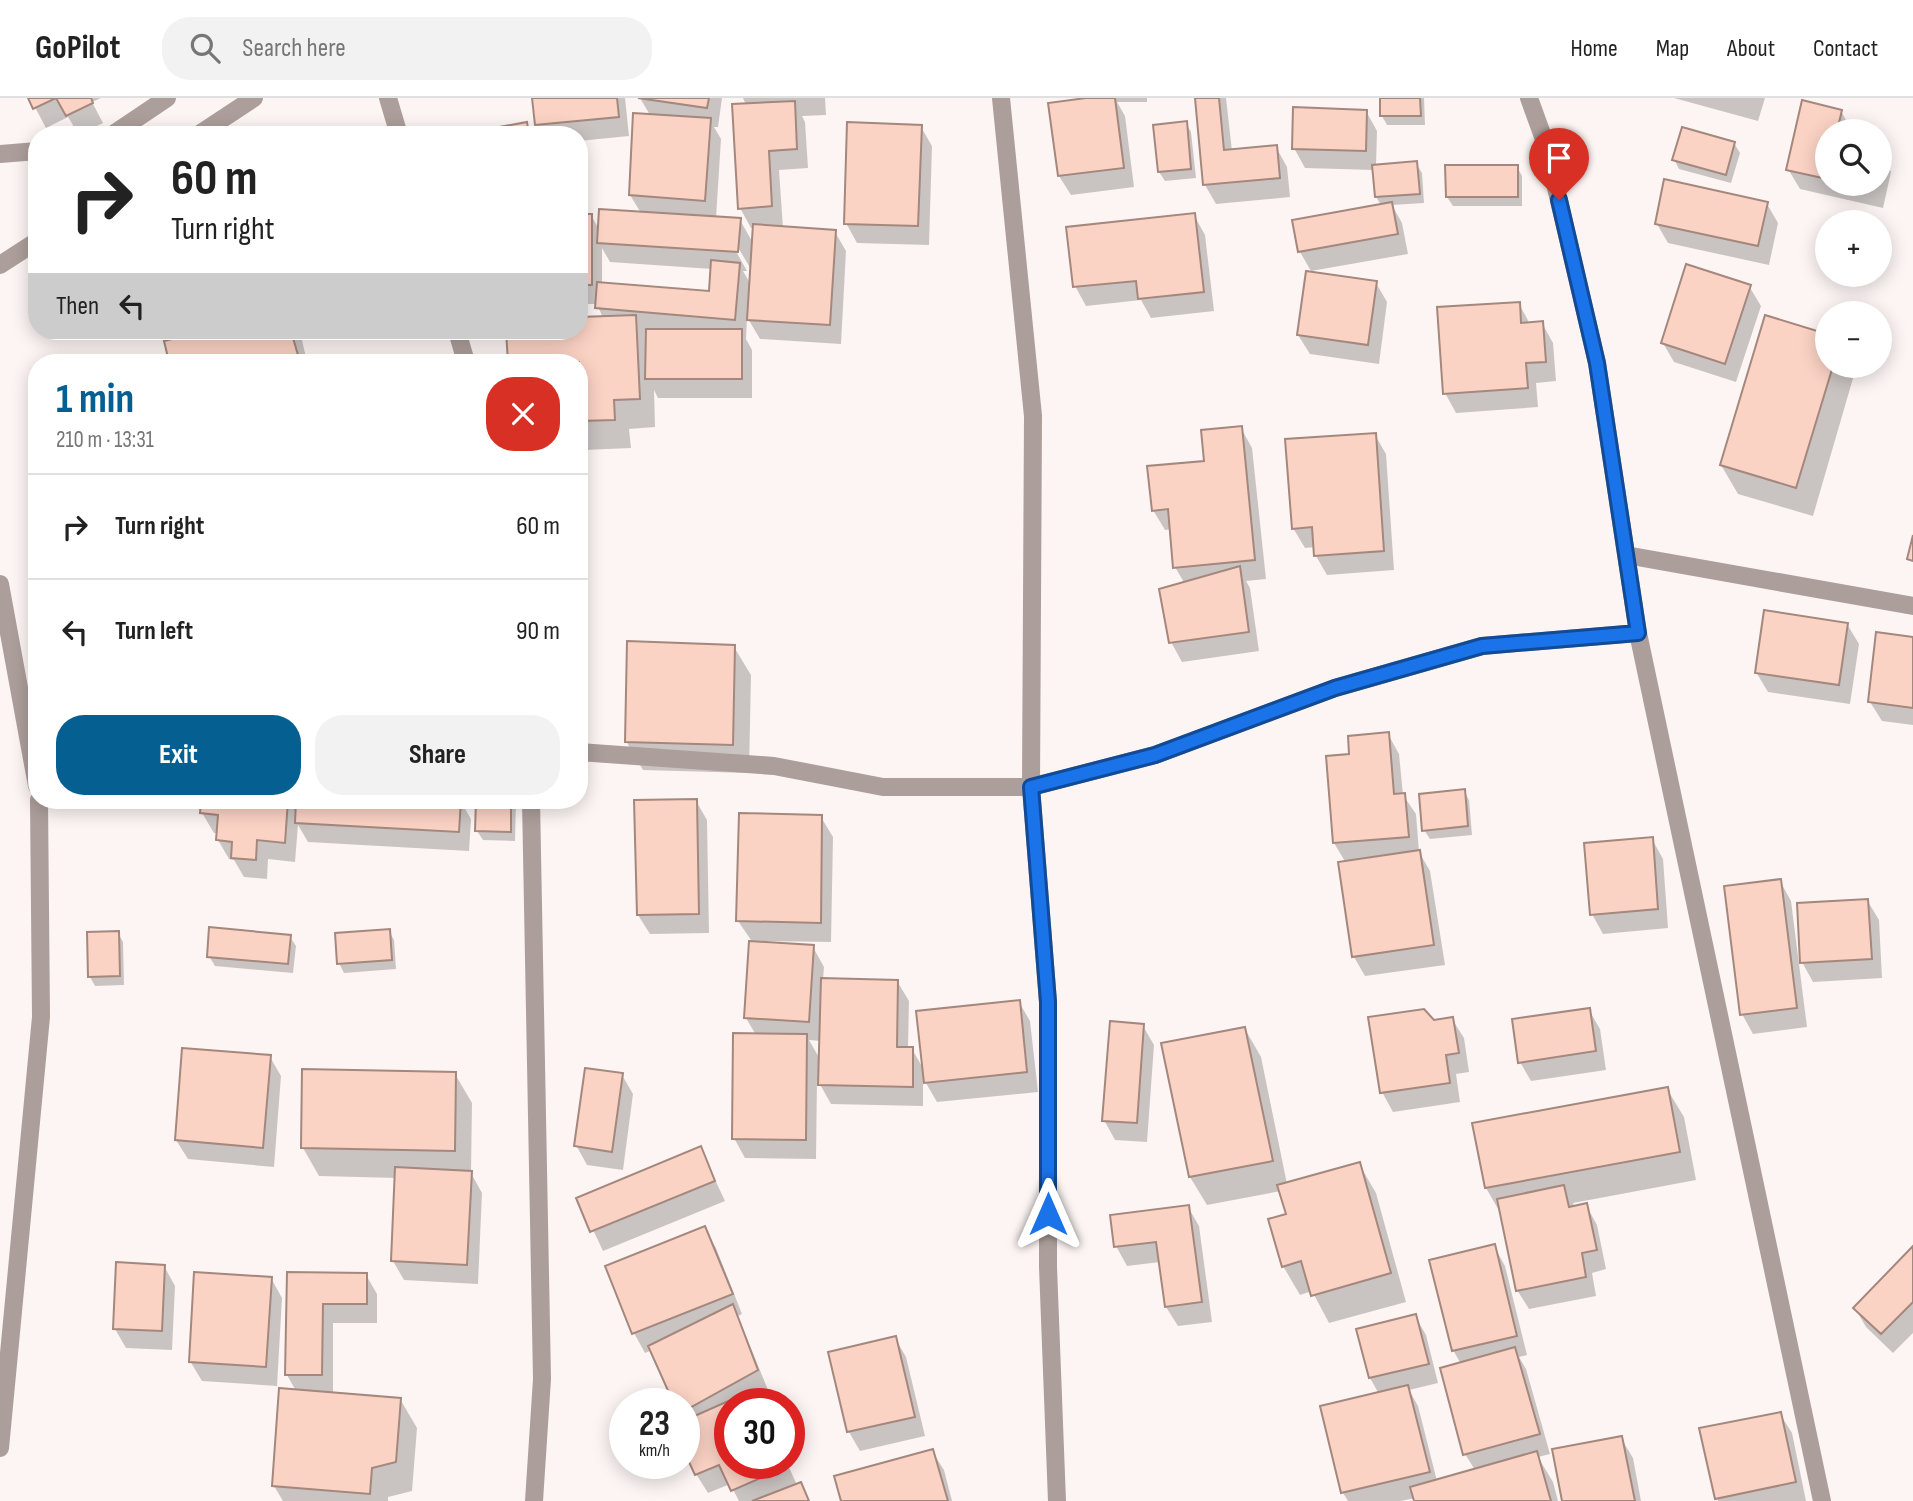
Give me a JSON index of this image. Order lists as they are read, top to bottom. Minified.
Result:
{"page":{"header":"GoPilot","search":"Search here","nav":["Home","Map","About","Contact"],"map_buttons":["+","−"],"turn":["60 m","Turn right"],"then":"Then","heading":["1 min","210 m · 13:31"],"list":[{"name":"Turn right","value":"60 m"},{"name":"Turn left","value":"90 m"}],"buttons":["Exit","Share"],"speed":"23 km/h","limit":"30"}}
